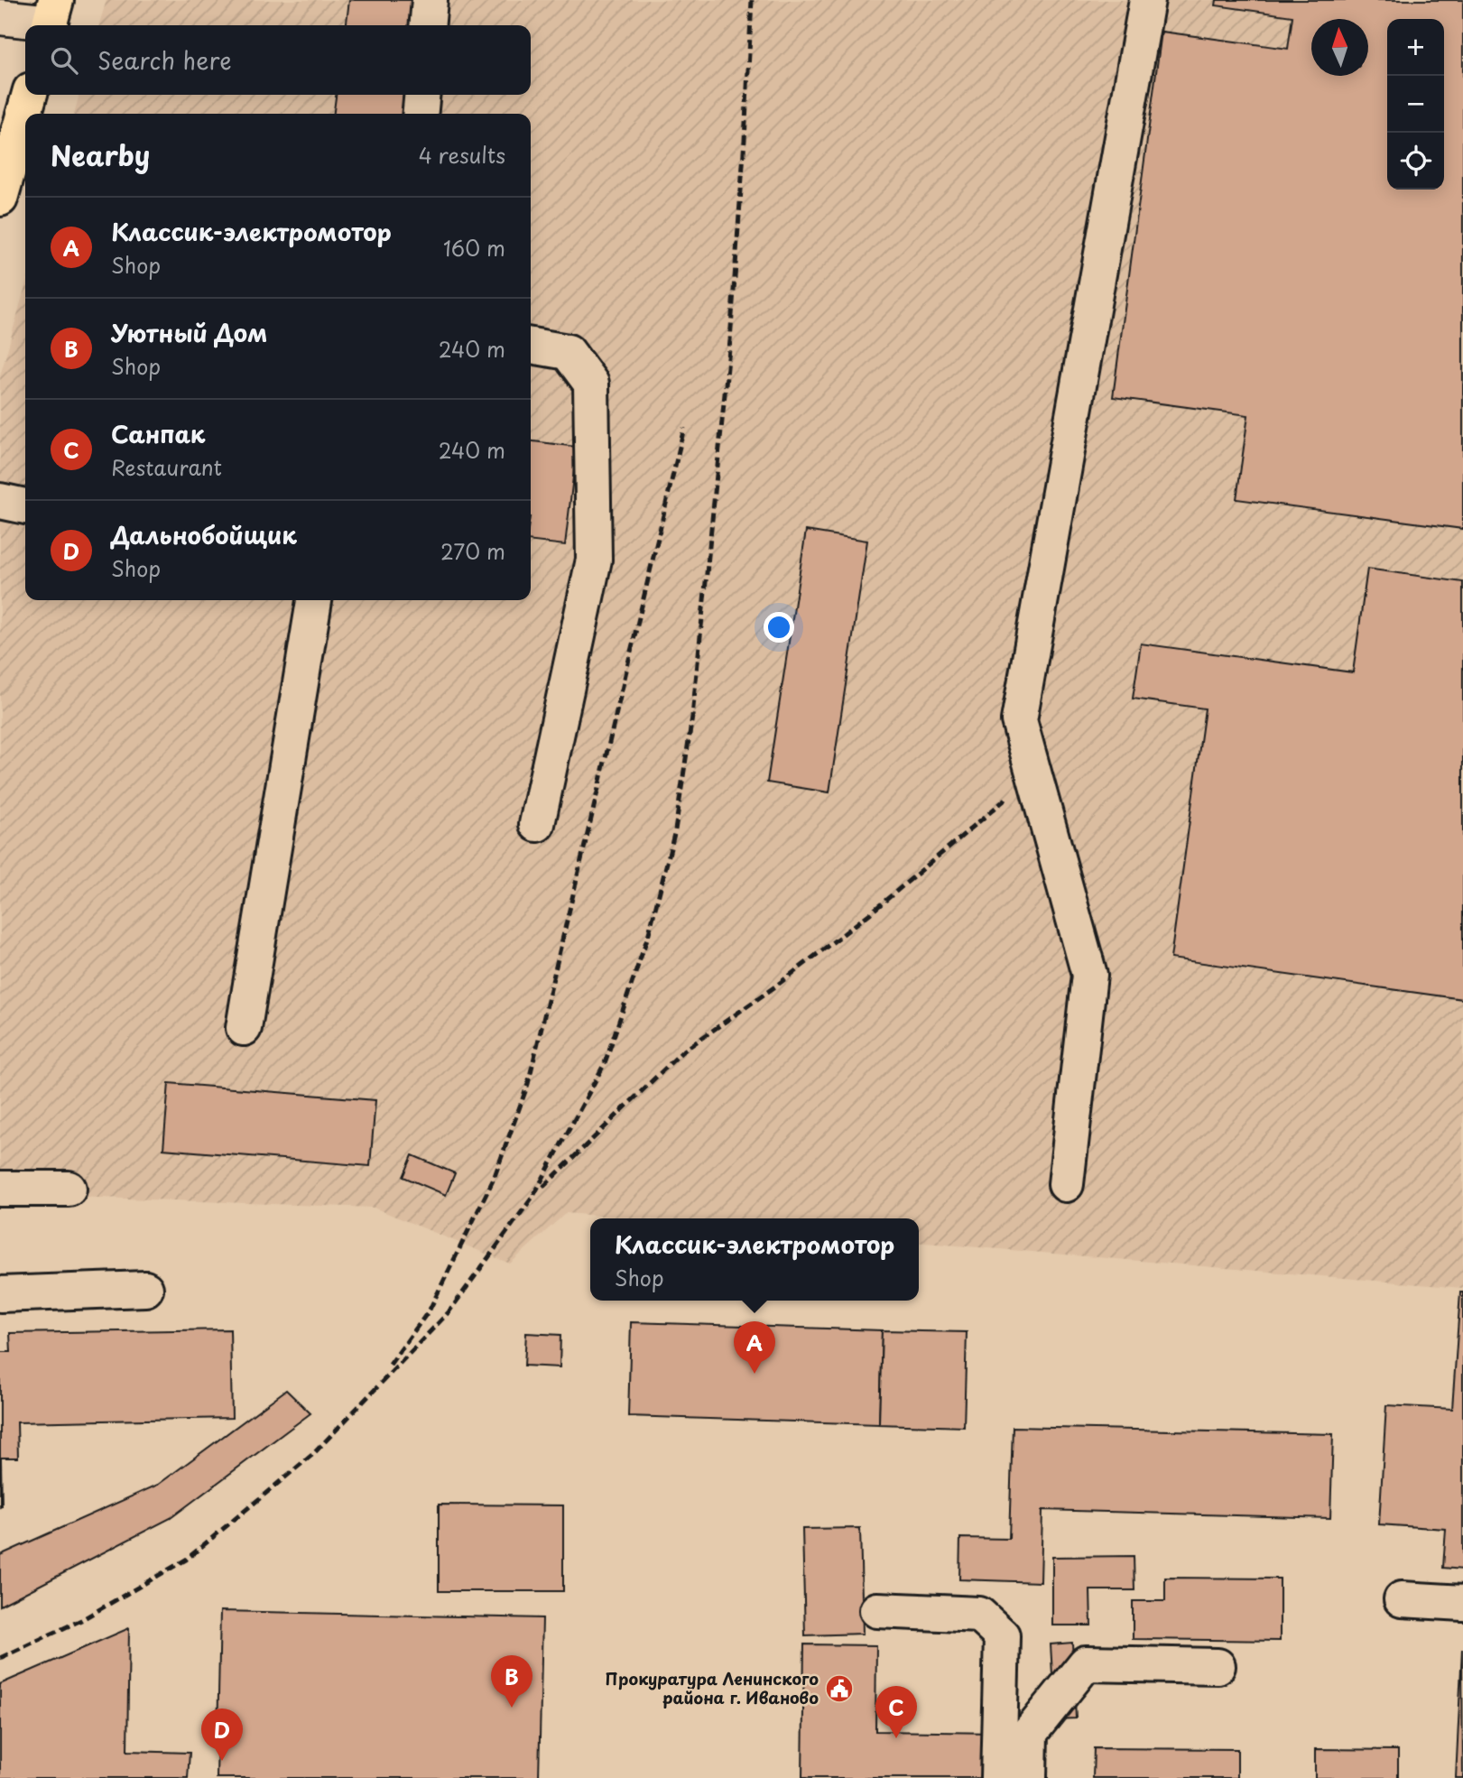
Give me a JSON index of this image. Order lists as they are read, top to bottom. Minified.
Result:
{"places":{"public building":["Прокуратура Ленинского района г. Иваново"]},"north":"top","page":{"map_buttons":["+","−"],"search":"Search here","heading":["Nearby","4 results"],"list":[{"mark":"A","name":"Классик-электромотор","note":"Shop","value":"160 m"},{"mark":"B","name":"Уютный Дом","note":"Shop","value":"240 m"},{"mark":"C","name":"Санпак","note":"Restaurant","value":"240 m"},{"mark":"D","name":"Дальнобойщик","note":"Shop","value":"270 m"}],"popup":["Классик-электромотор","Shop"],"pins":["A","B","C","D"]}}
